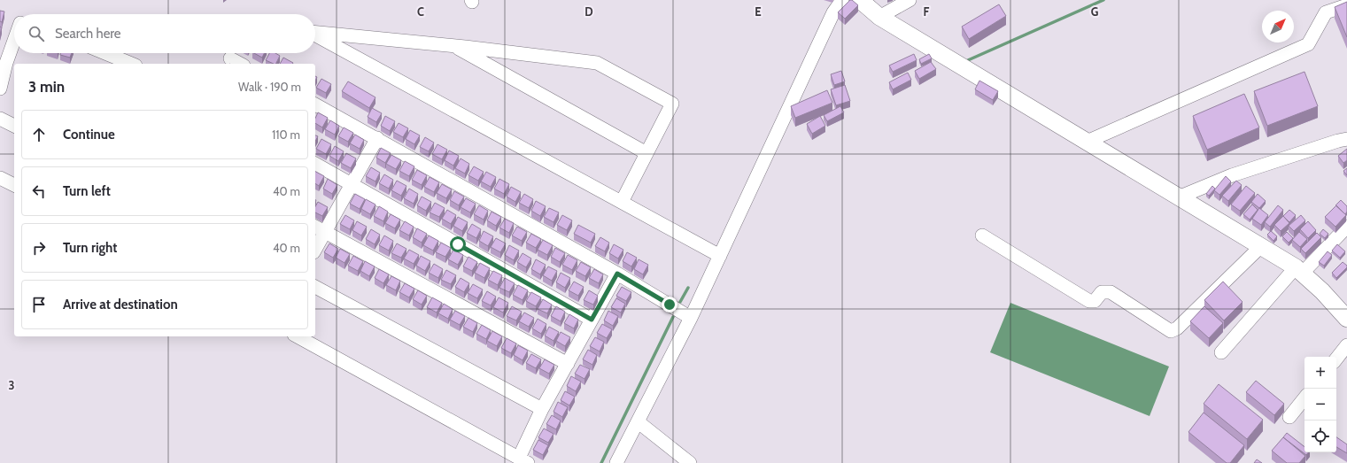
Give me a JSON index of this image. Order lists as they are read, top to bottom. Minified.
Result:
{"north":"top right","page":{"search":"Search here","heading":["3 min","Walk · 190 m"],"list":[["Continue","110 m"],["Turn left","40 m"],["Turn right","40 m"],"Arrive at destination"],"map_buttons":["+","−"]},"grid":{"columns":["C","D","E","F","G"],"rows":["3"]}}
